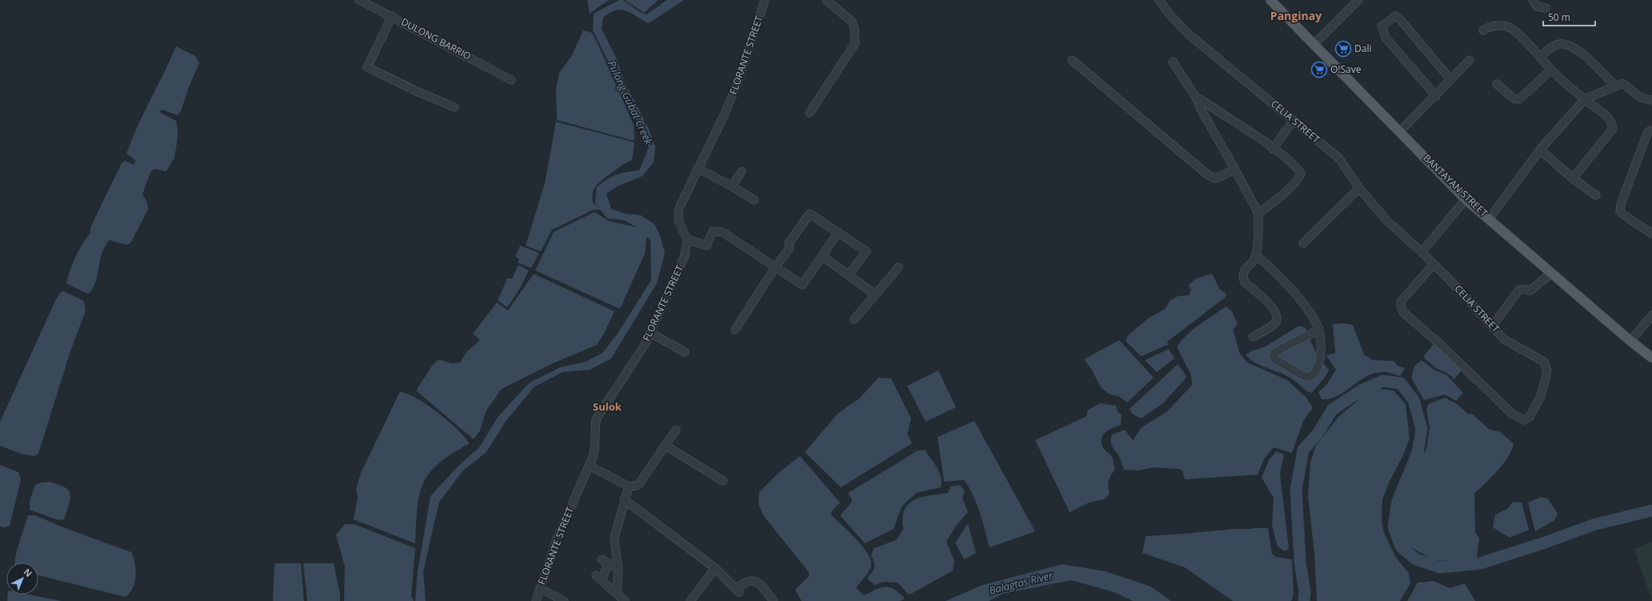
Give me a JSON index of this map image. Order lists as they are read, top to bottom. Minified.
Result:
{"streets":{"main road":["BANTAYAN STREET"],"street":["DULONG BARRIO","FLORANTE STREET","CELIA STREET"]},"districts":["Panginay","Sulok"],"water":["Pulong Gubat Creek","Balagtas River"],"places":{"supermarket":["Dali","O!Save"]},"scale_bar":"50 m","north":"top right"}
